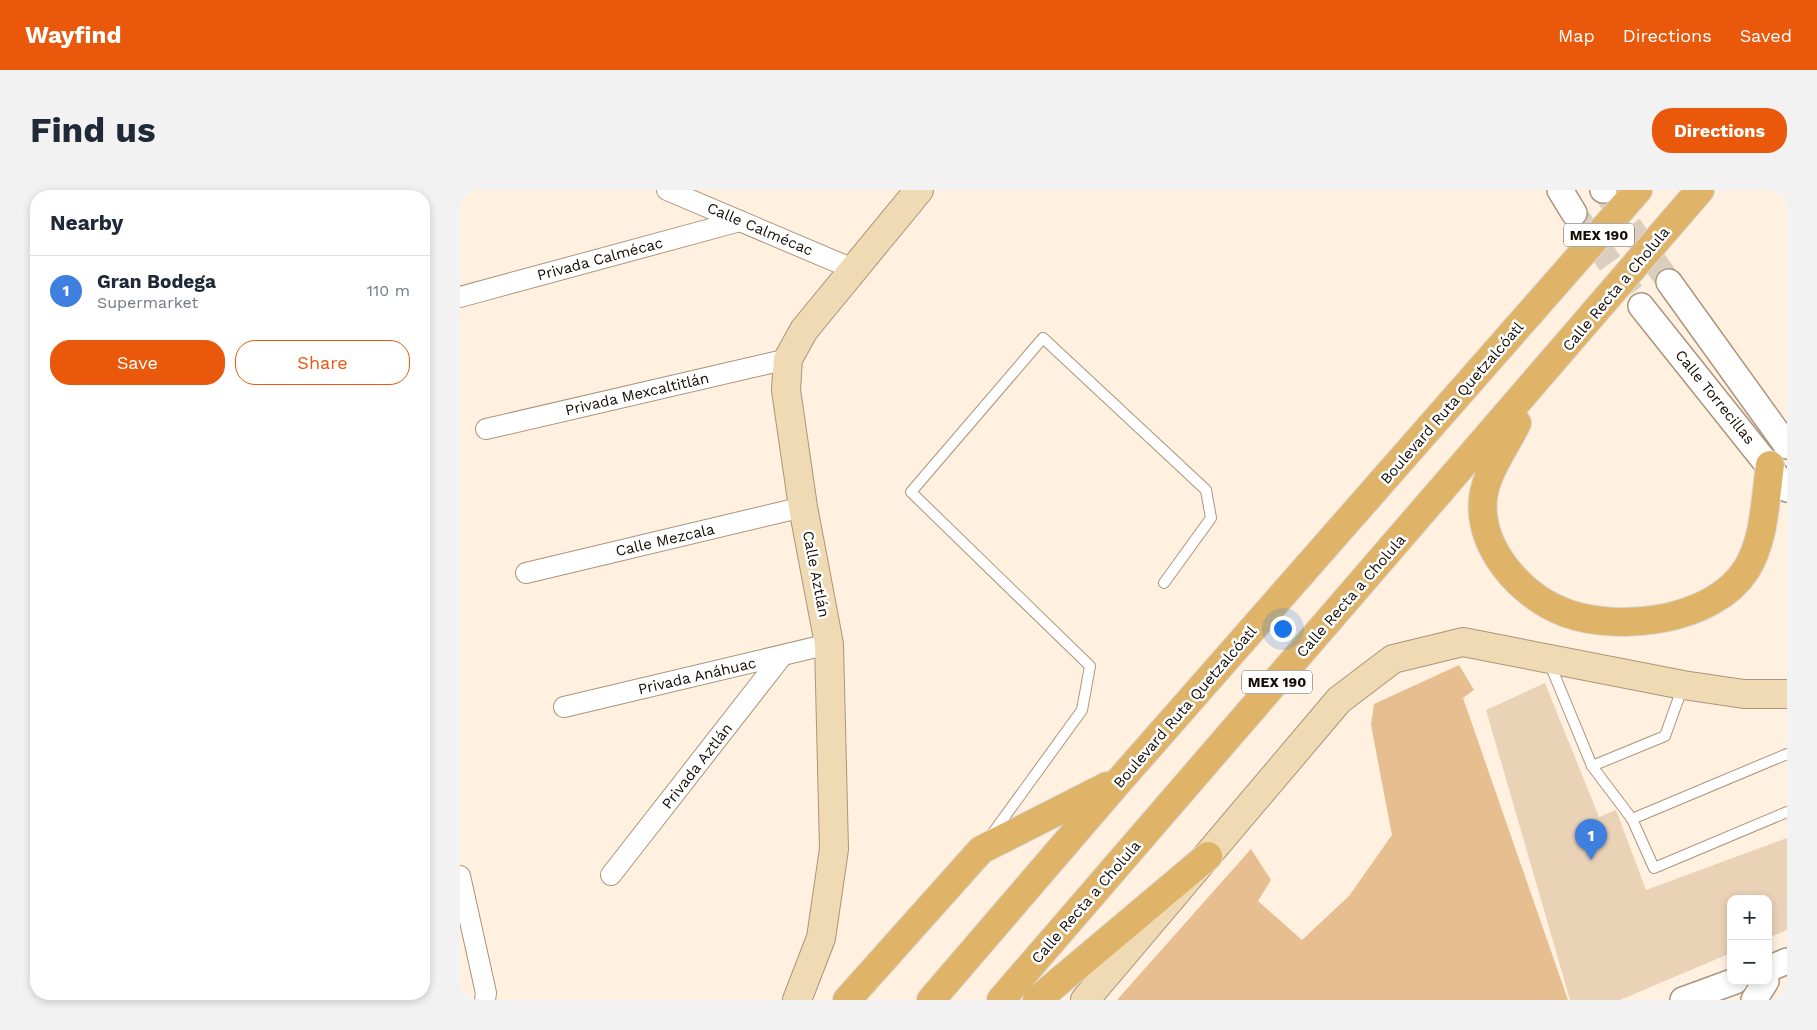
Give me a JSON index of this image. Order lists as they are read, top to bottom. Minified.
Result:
{"streets":{"main road":["MEX 190","Calle Recta a Cholula","Boulevard Ruta Quetzalcóatl","Calle Aztlán"],"street":["Calle Calmécac","Privada Calmécac","Privada Mexcaltitlán","Calle Torrecillas","Calle Mezcala","Privada Anáhuac","Privada Aztlán"]},"crossings":[["Calle Calmécac","Privada Calmécac"],["Calle Calmécac","Calle Aztlán"],["Privada Mexcaltitlán","Calle Aztlán"],["Calle Mezcala","Calle Aztlán"],["Calle Aztlán","Privada Anáhuac"],["Privada Anáhuac","Privada Aztlán"]],"page":{"header":"Wayfind","nav":["Map","Directions","Saved"],"buttons":["Directions",["Save","Share"]],"title":"Find us","heading":"Nearby","list":[{"mark":"1","name":"Gran Bodega","note":"Supermarket","value":"110 m"}],"pins":"1","map_buttons":["+","−"]}}
